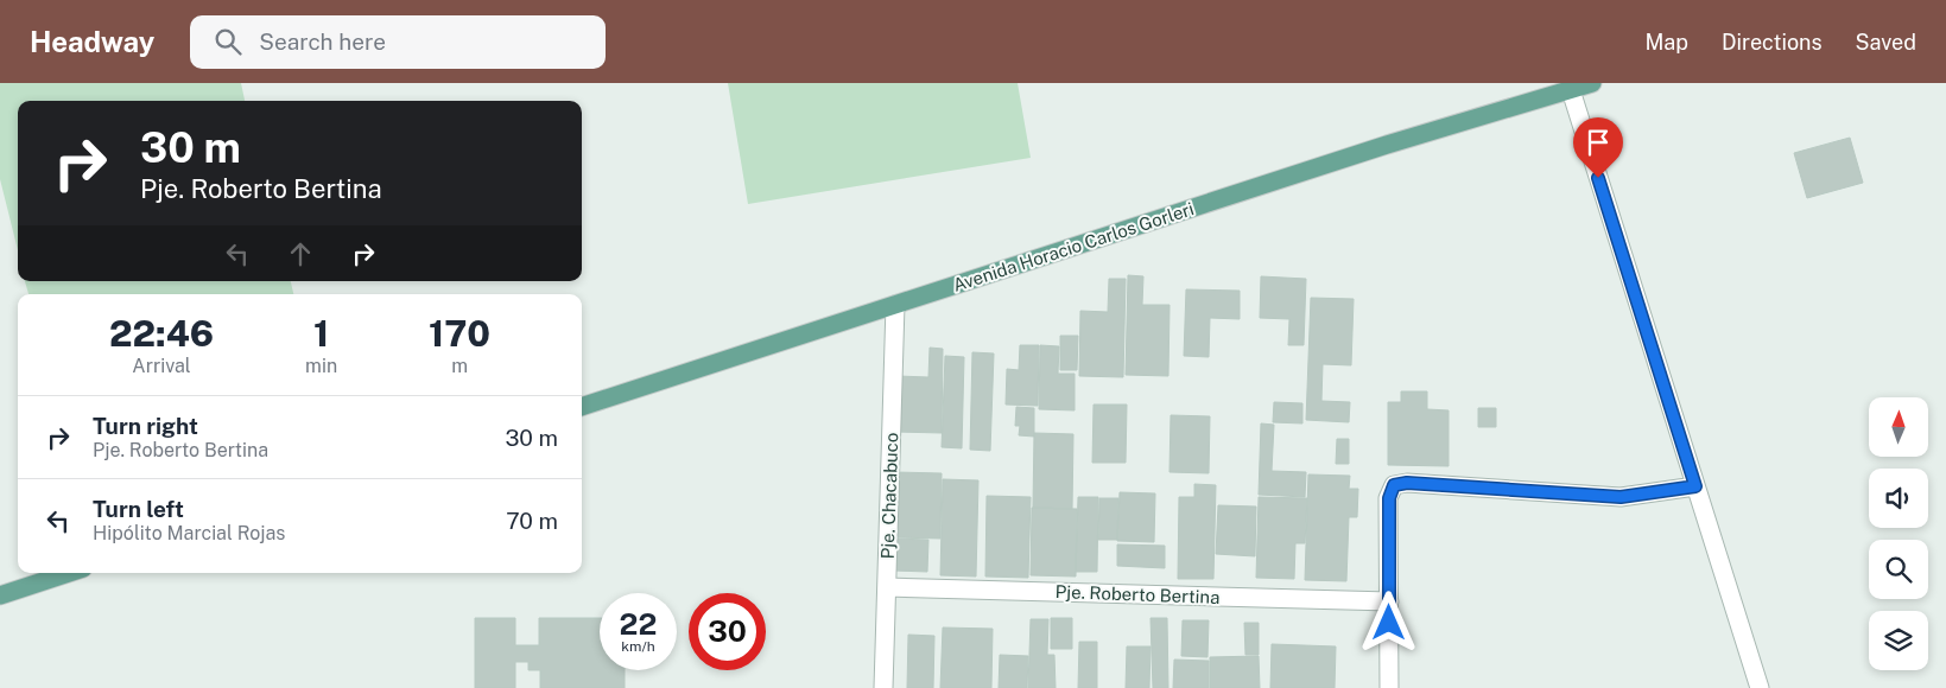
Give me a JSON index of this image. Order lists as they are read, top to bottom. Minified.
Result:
{"streets":{"main road":["Avenida Horacio Carlos Gorleri"],"street":["Pje. Chacabuco","Pje. Roberto Bertina"]},"crossings":[["Avenida Horacio Carlos Gorleri","Pje. Chacabuco"],["Pje. Chacabuco","Pje. Roberto Bertina"]],"north":"top","page":{"header":"Headway","search":"Search here","nav":["Map","Directions","Saved"],"turn":["30 m","Pje. Roberto Bertina"],"eta":["22:46","Arrival","1","min","170","m"],"list":[{"name":"Turn right","note":"Pje. Roberto Bertina","value":"30 m"},{"name":"Turn left","note":"Hipólito Marcial Rojas","value":"70 m"}],"speed":"22 km/h","limit":"30"}}
